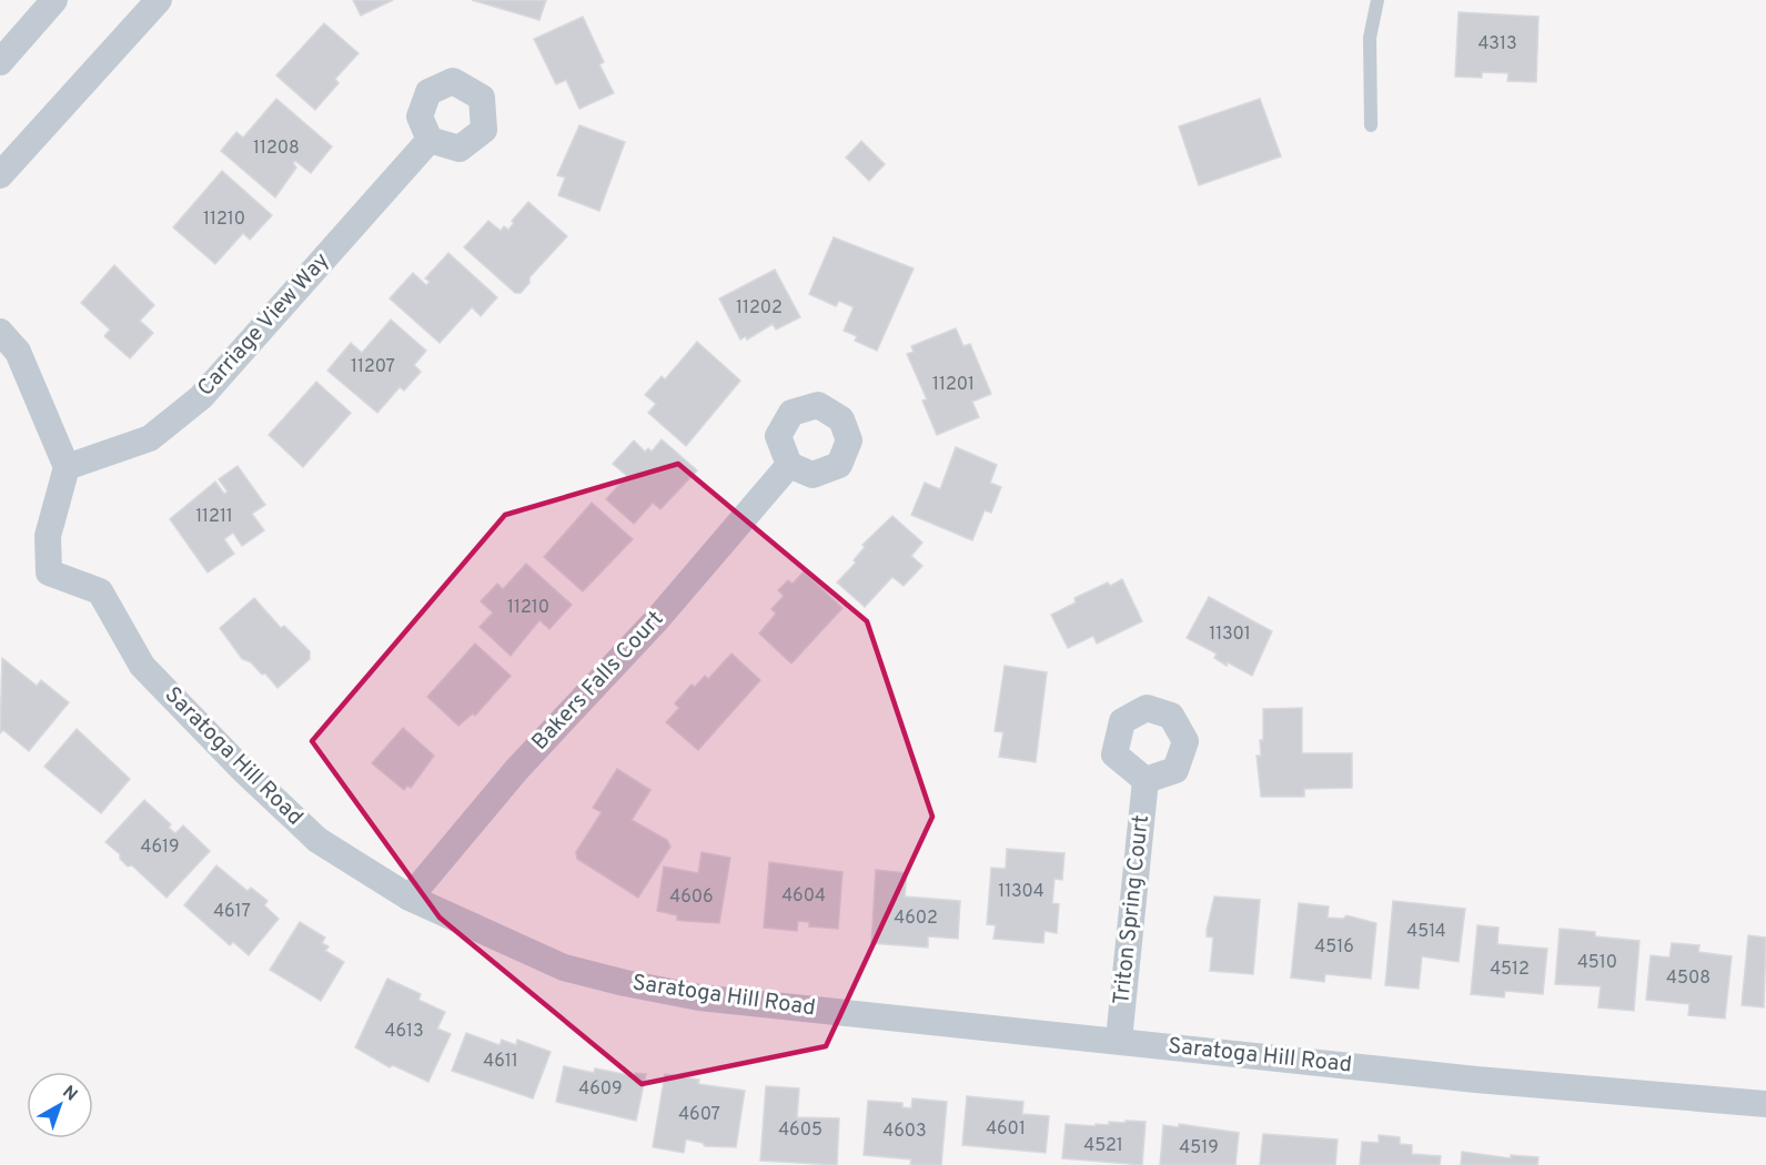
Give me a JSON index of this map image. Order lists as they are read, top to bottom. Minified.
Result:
{"streets":{"street":["Carriage View Way","Bakers Falls Court","Saratoga Hill Road","Triton Spring Court"]},"crossings":[["Carriage View Way","Saratoga Hill Road"],["Bakers Falls Court","Saratoga Hill Road"],["Saratoga Hill Road","Triton Spring Court"]],"house_numbers":["4313","11208","11210","11202","11207","11201","11211","11210","11301","4619","11304","4604","4606","4617","4602","4514","4516","4510","4512","4508","4613","4611","4609","4607","4601","4605","4603","4521","4519"],"north":"top right"}
